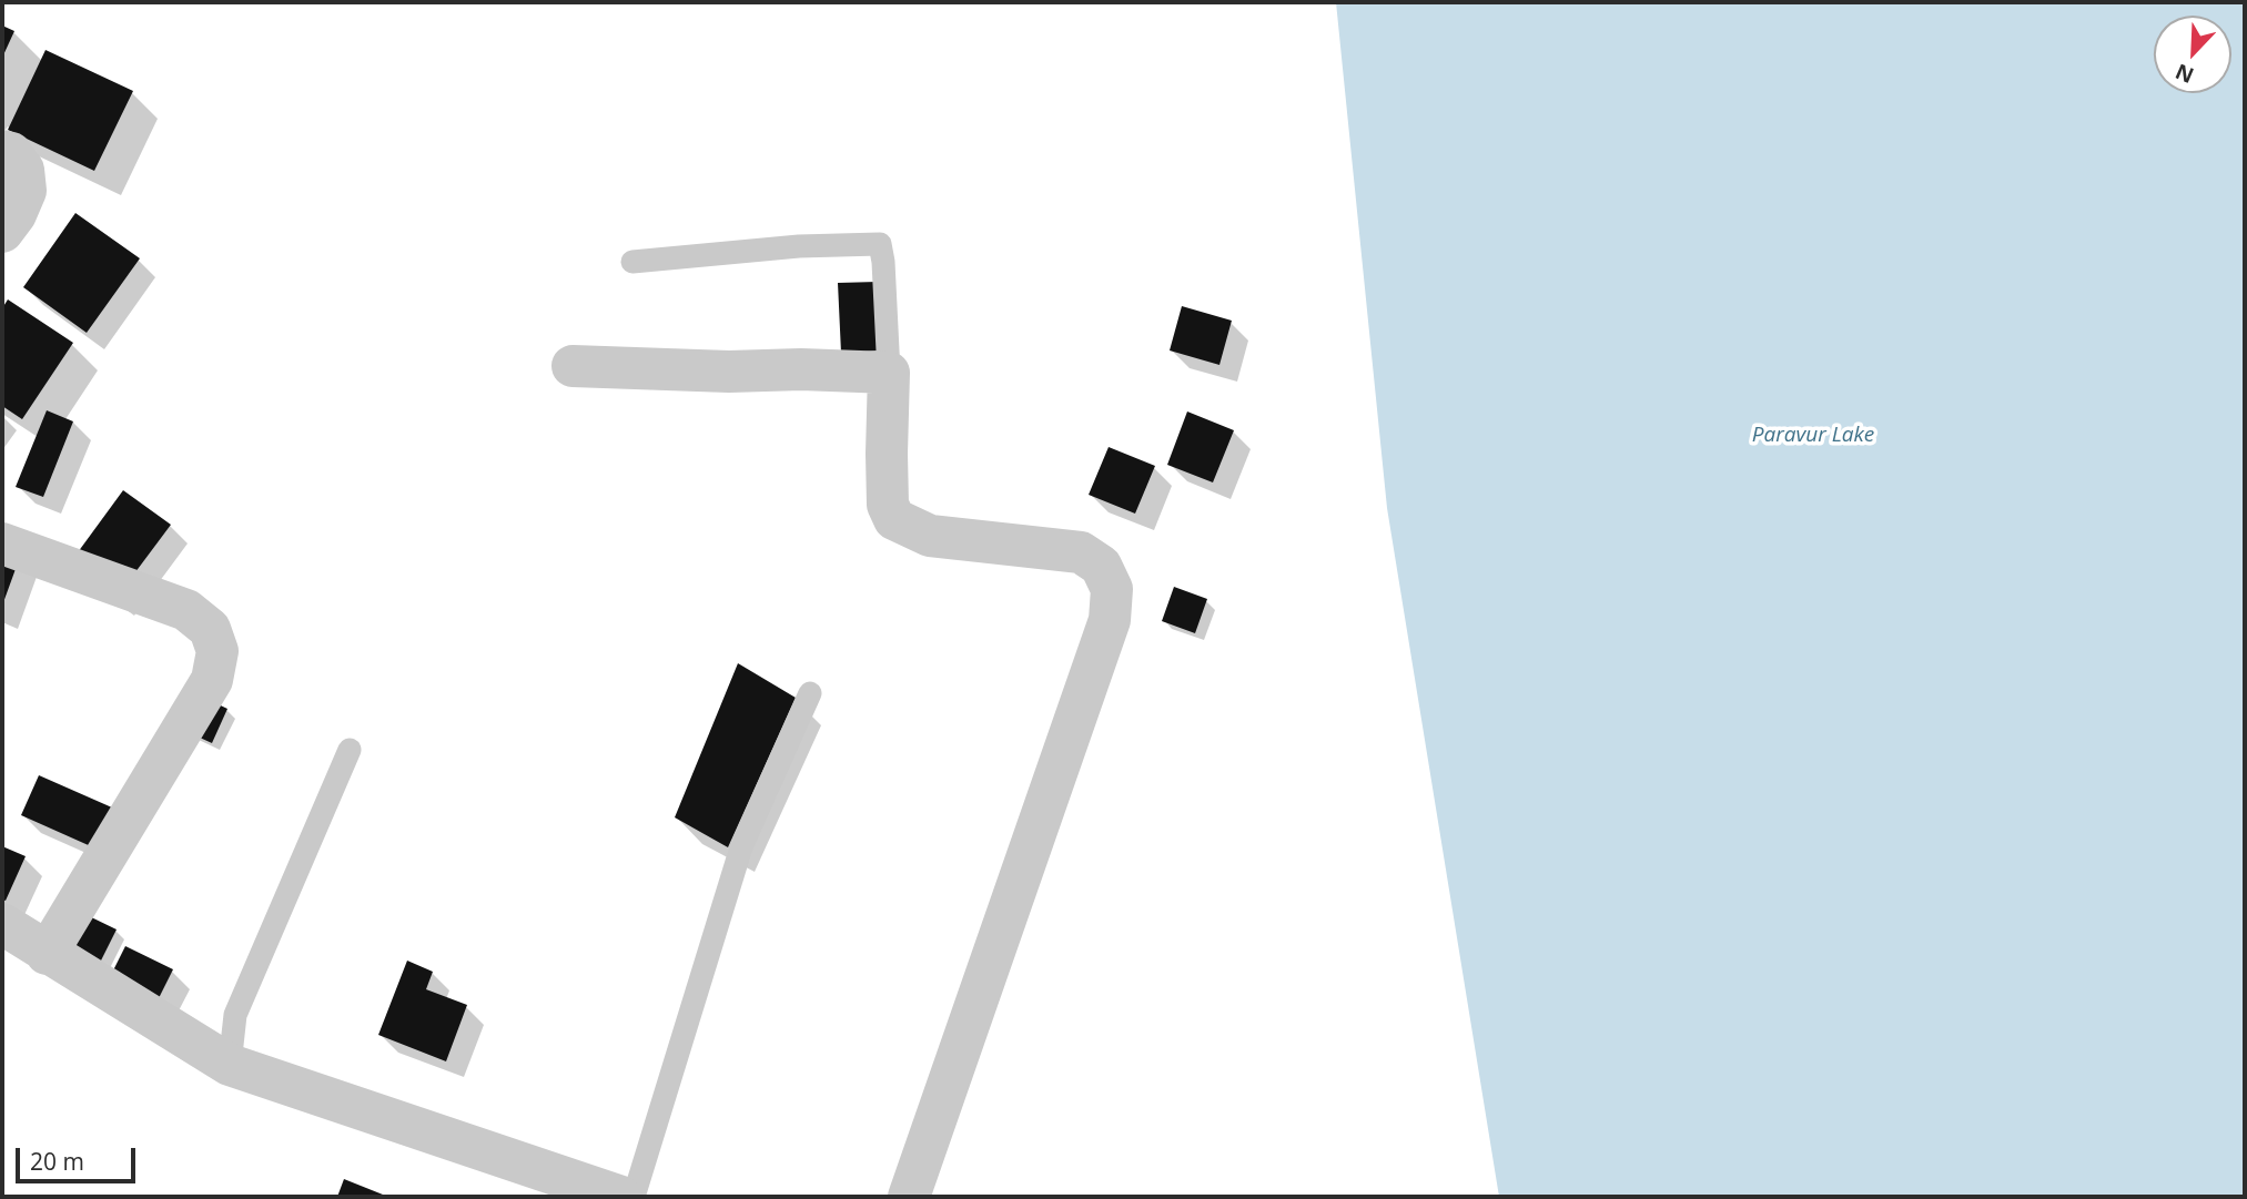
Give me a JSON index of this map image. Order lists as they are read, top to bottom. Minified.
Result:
{"water":["Paravur Lake"],"scale_bar":"20 m","north":"bottom left"}
